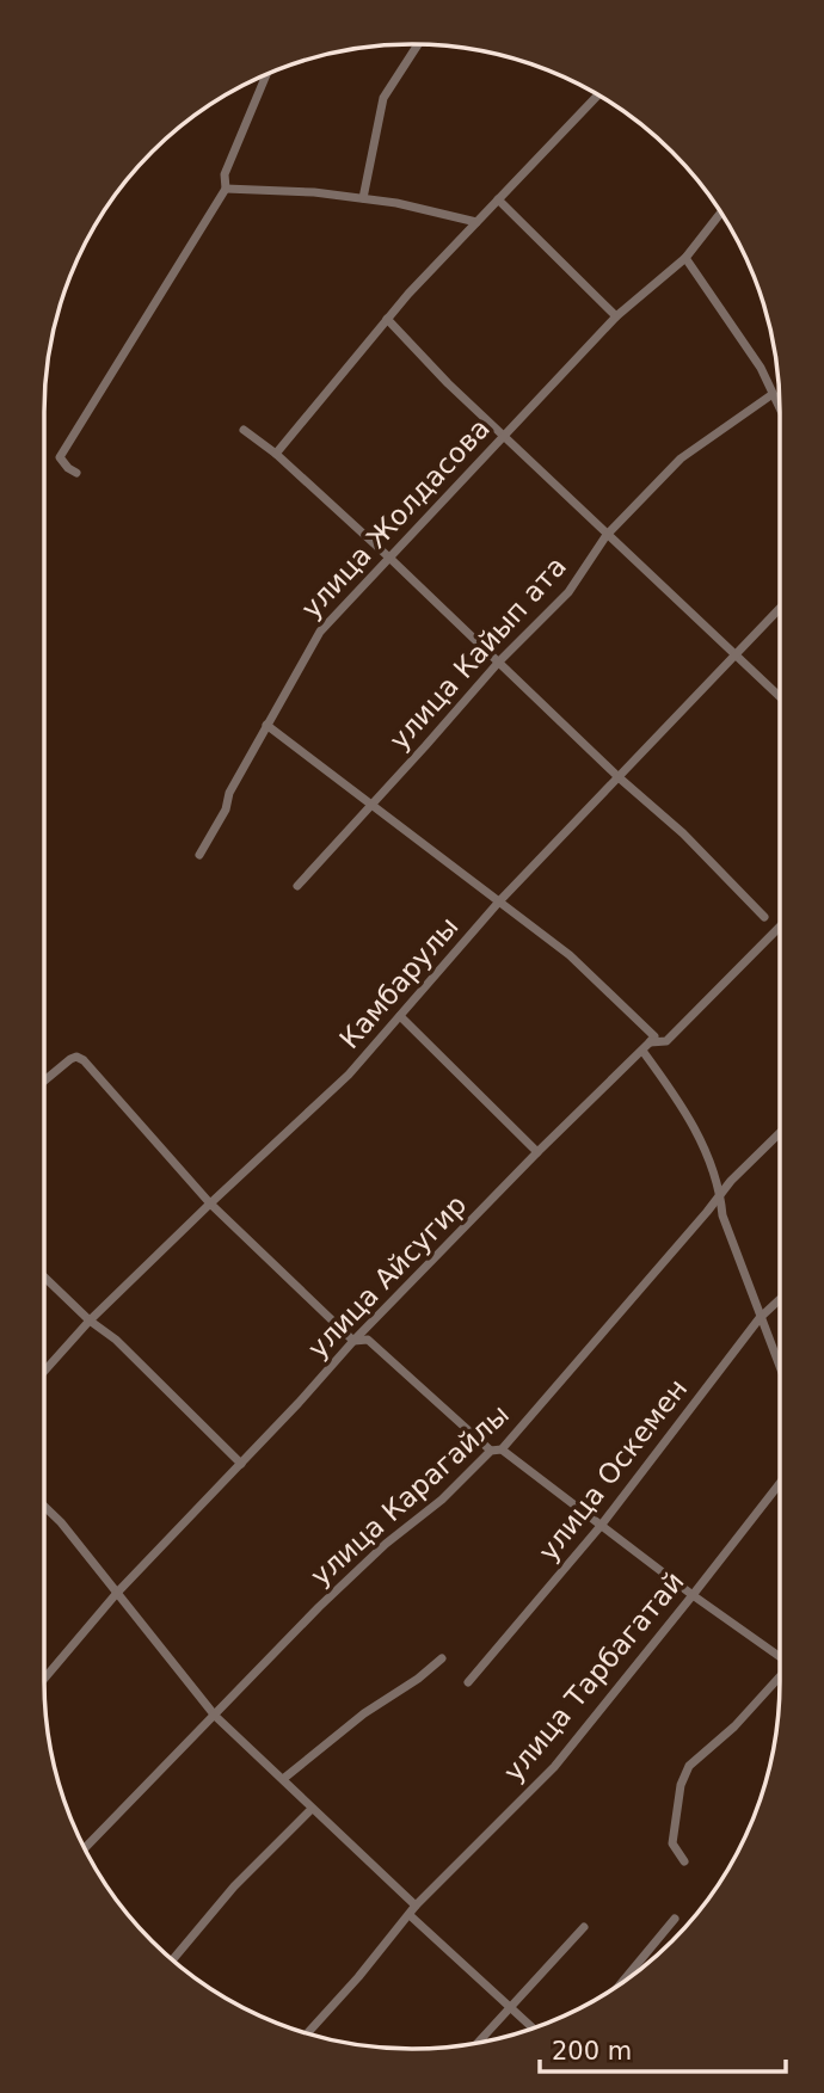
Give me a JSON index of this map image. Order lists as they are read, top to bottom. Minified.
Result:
{"streets":{"street":["улица Жолдасова","улица Кайып ата","Камбарулы","улица Айсугир","улица Оскемен","улица Карагайлы","улица Тарбагатай"]},"scale_bar":"200 m"}
